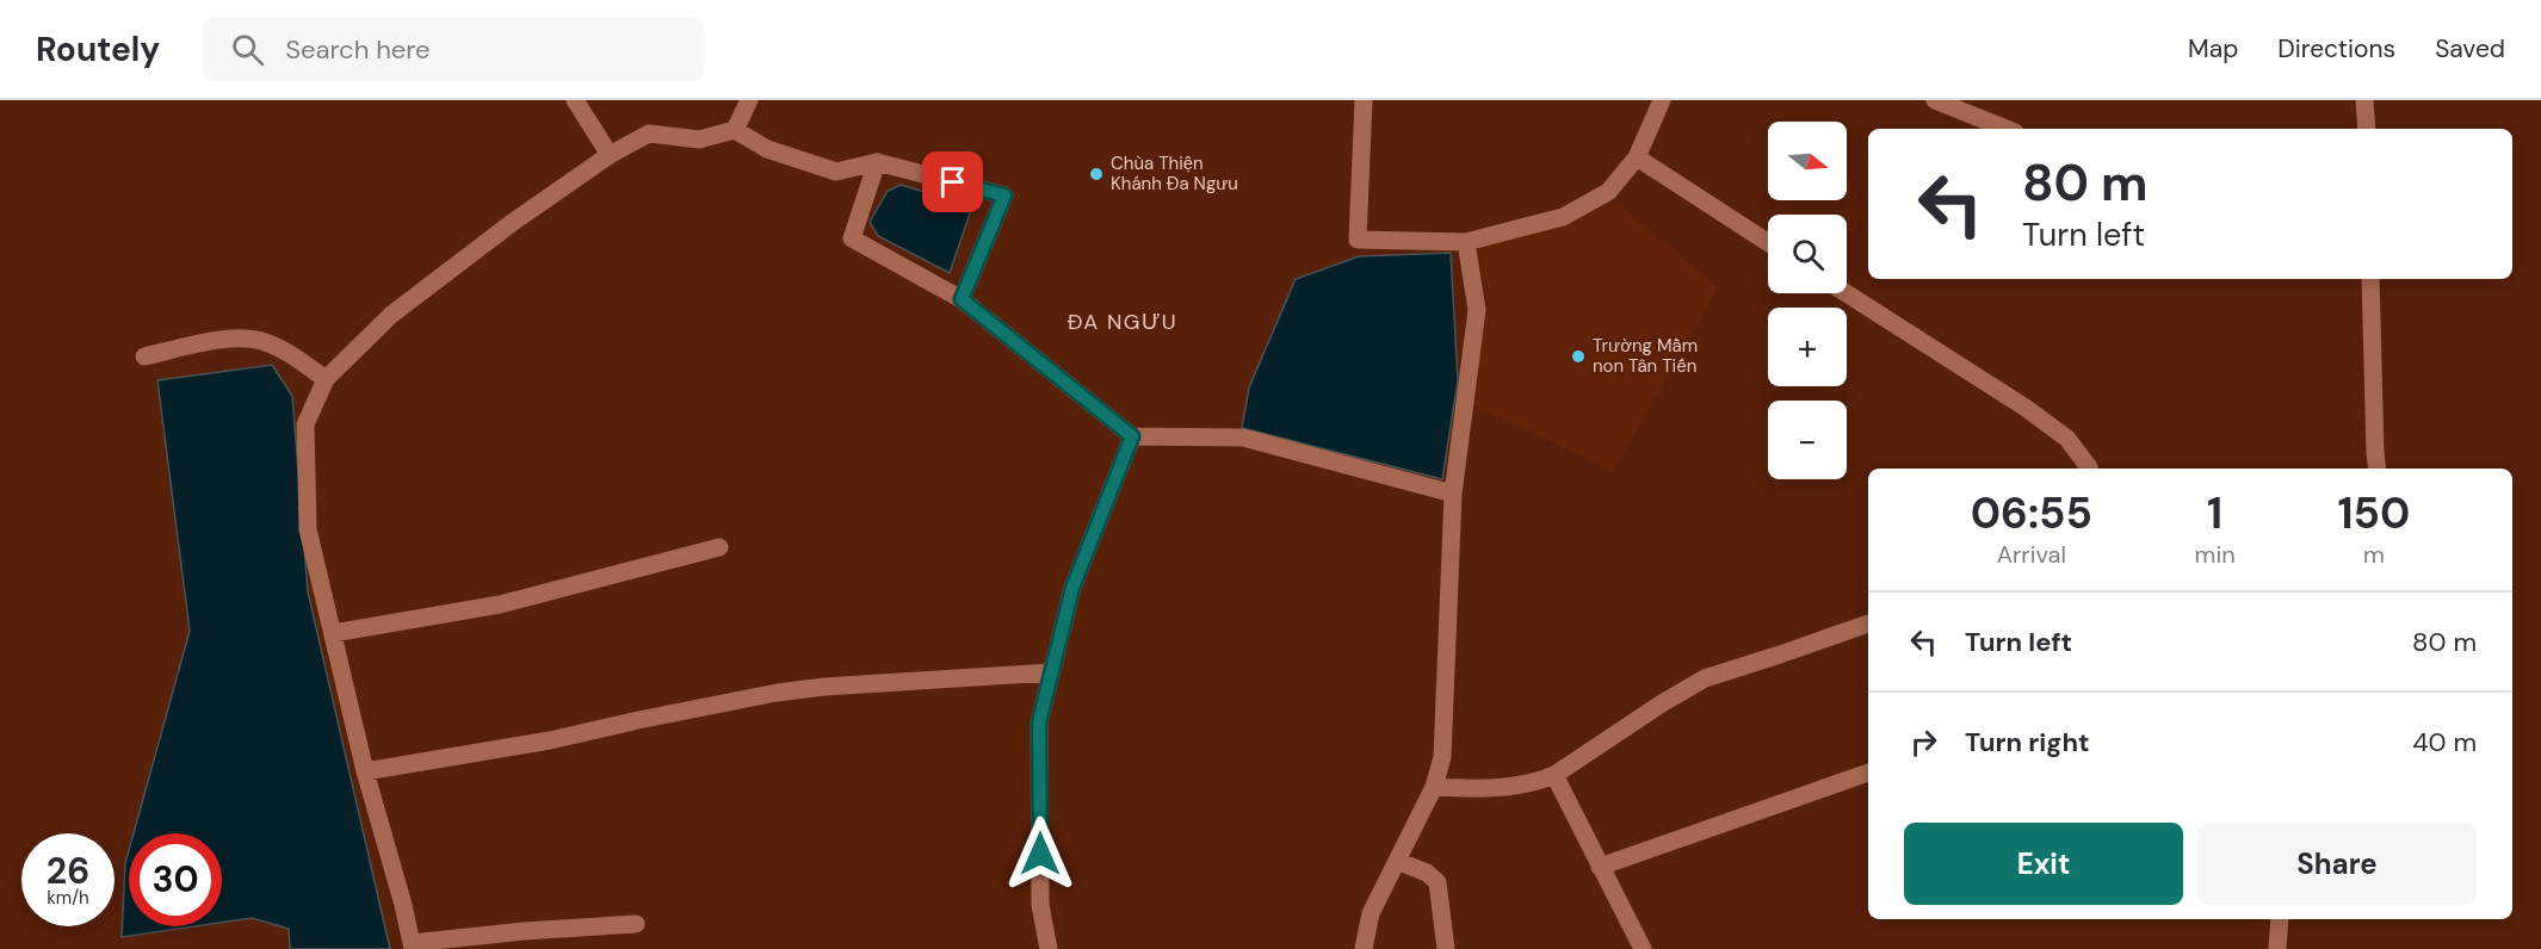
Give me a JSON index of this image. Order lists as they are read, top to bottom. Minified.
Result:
{"districts":["ĐA NGƯU"],"places":["Chùa Thiện Khánh Đa Ngưu","Trường Mầm non Tân Tiến"],"north":"right","page":{"header":"Routely","search":"Search here","nav":["Map","Directions","Saved"],"map_buttons":["+","−"],"turn":["80 m","Turn left"],"eta":["06:55","Arrival","1","min","150","m"],"list":[{"name":"Turn left","value":"80 m"},{"name":"Turn right","value":"40 m"}],"buttons":["Exit","Share"],"speed":"26 km/h","limit":"30"}}
